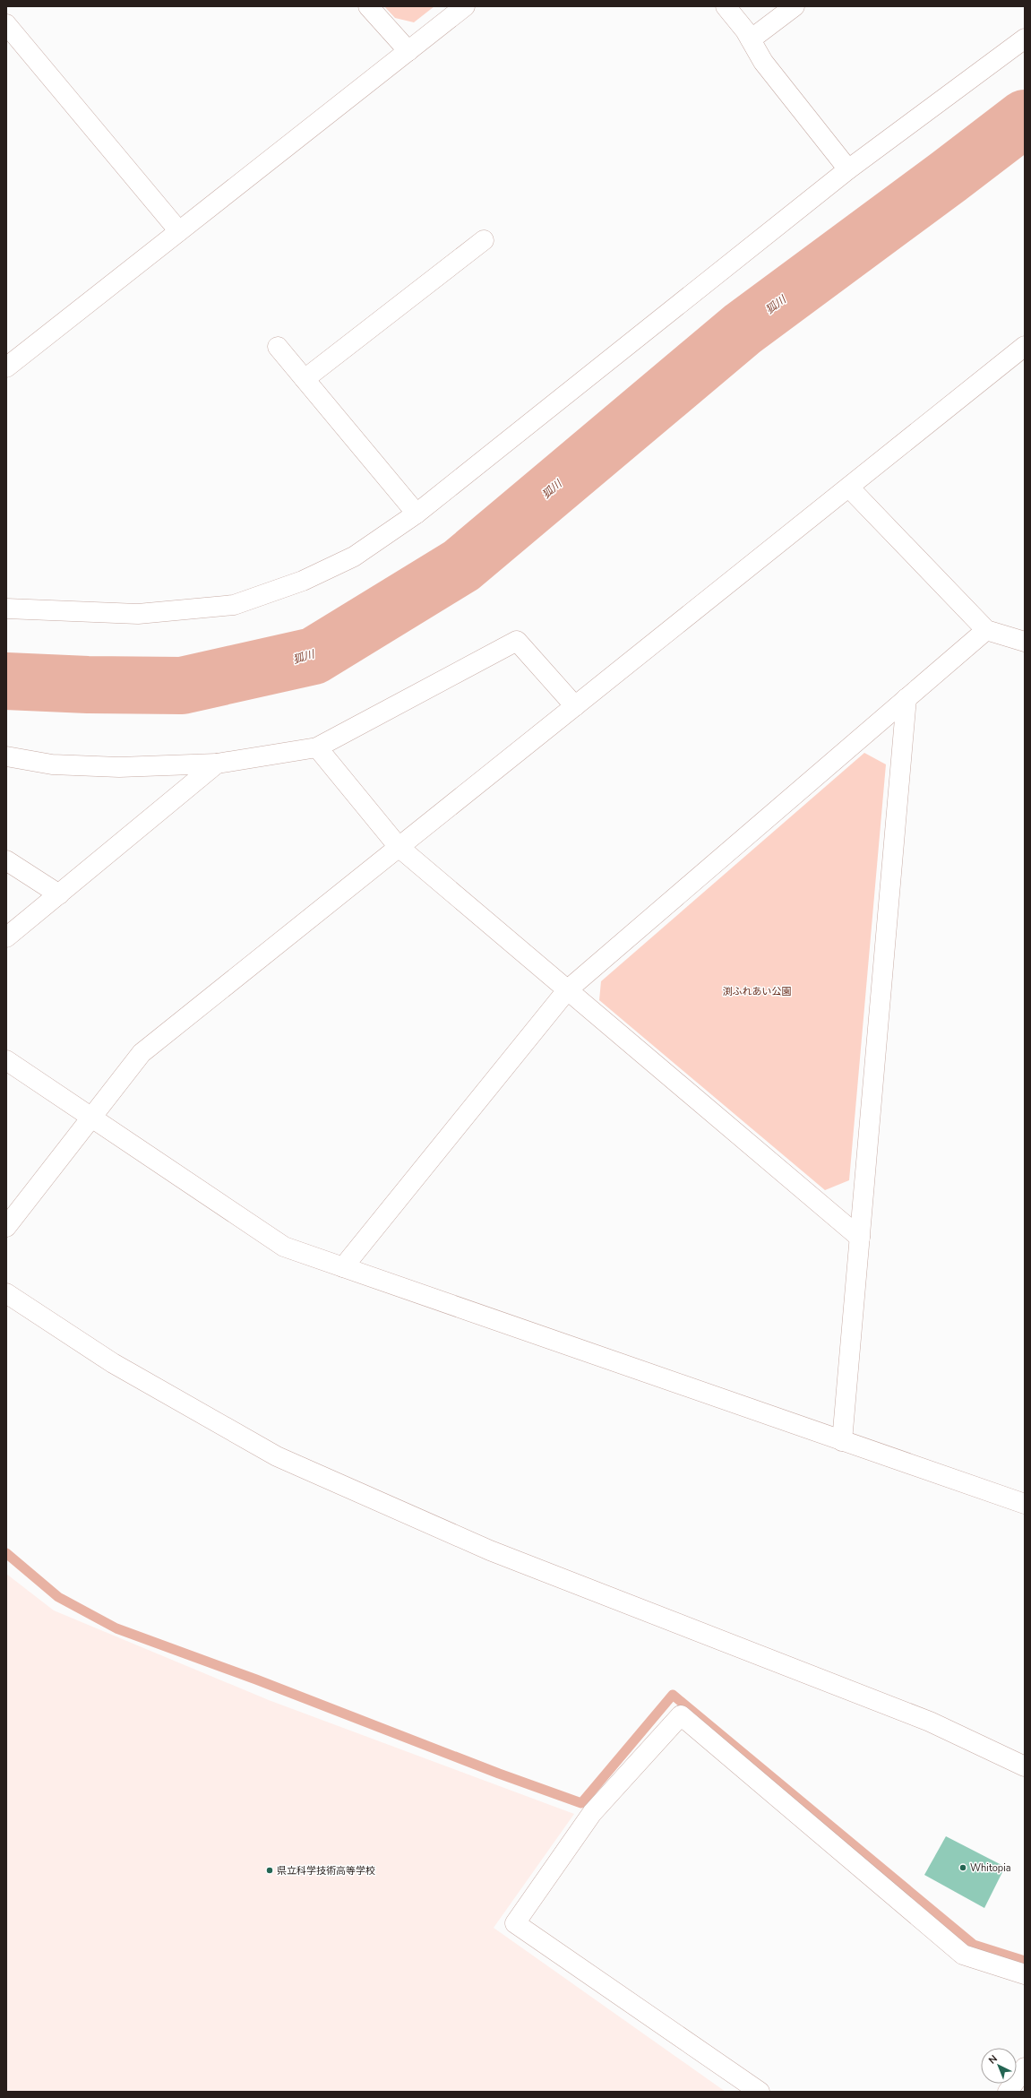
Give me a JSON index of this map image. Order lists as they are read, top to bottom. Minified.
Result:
{"water":["狐川"],"parks":["渕ふれあい公園"],"places":["Whitopia","県立科学技術高等学校"],"north":"top left"}
